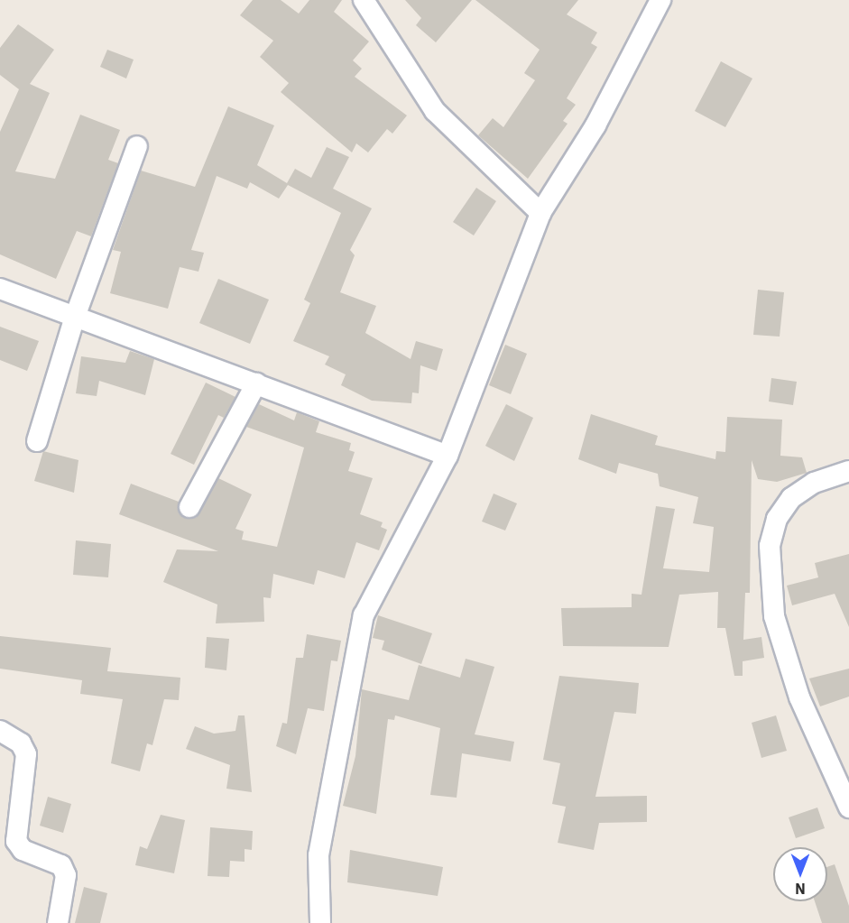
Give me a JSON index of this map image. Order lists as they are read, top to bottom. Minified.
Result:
{"north":"bottom"}
